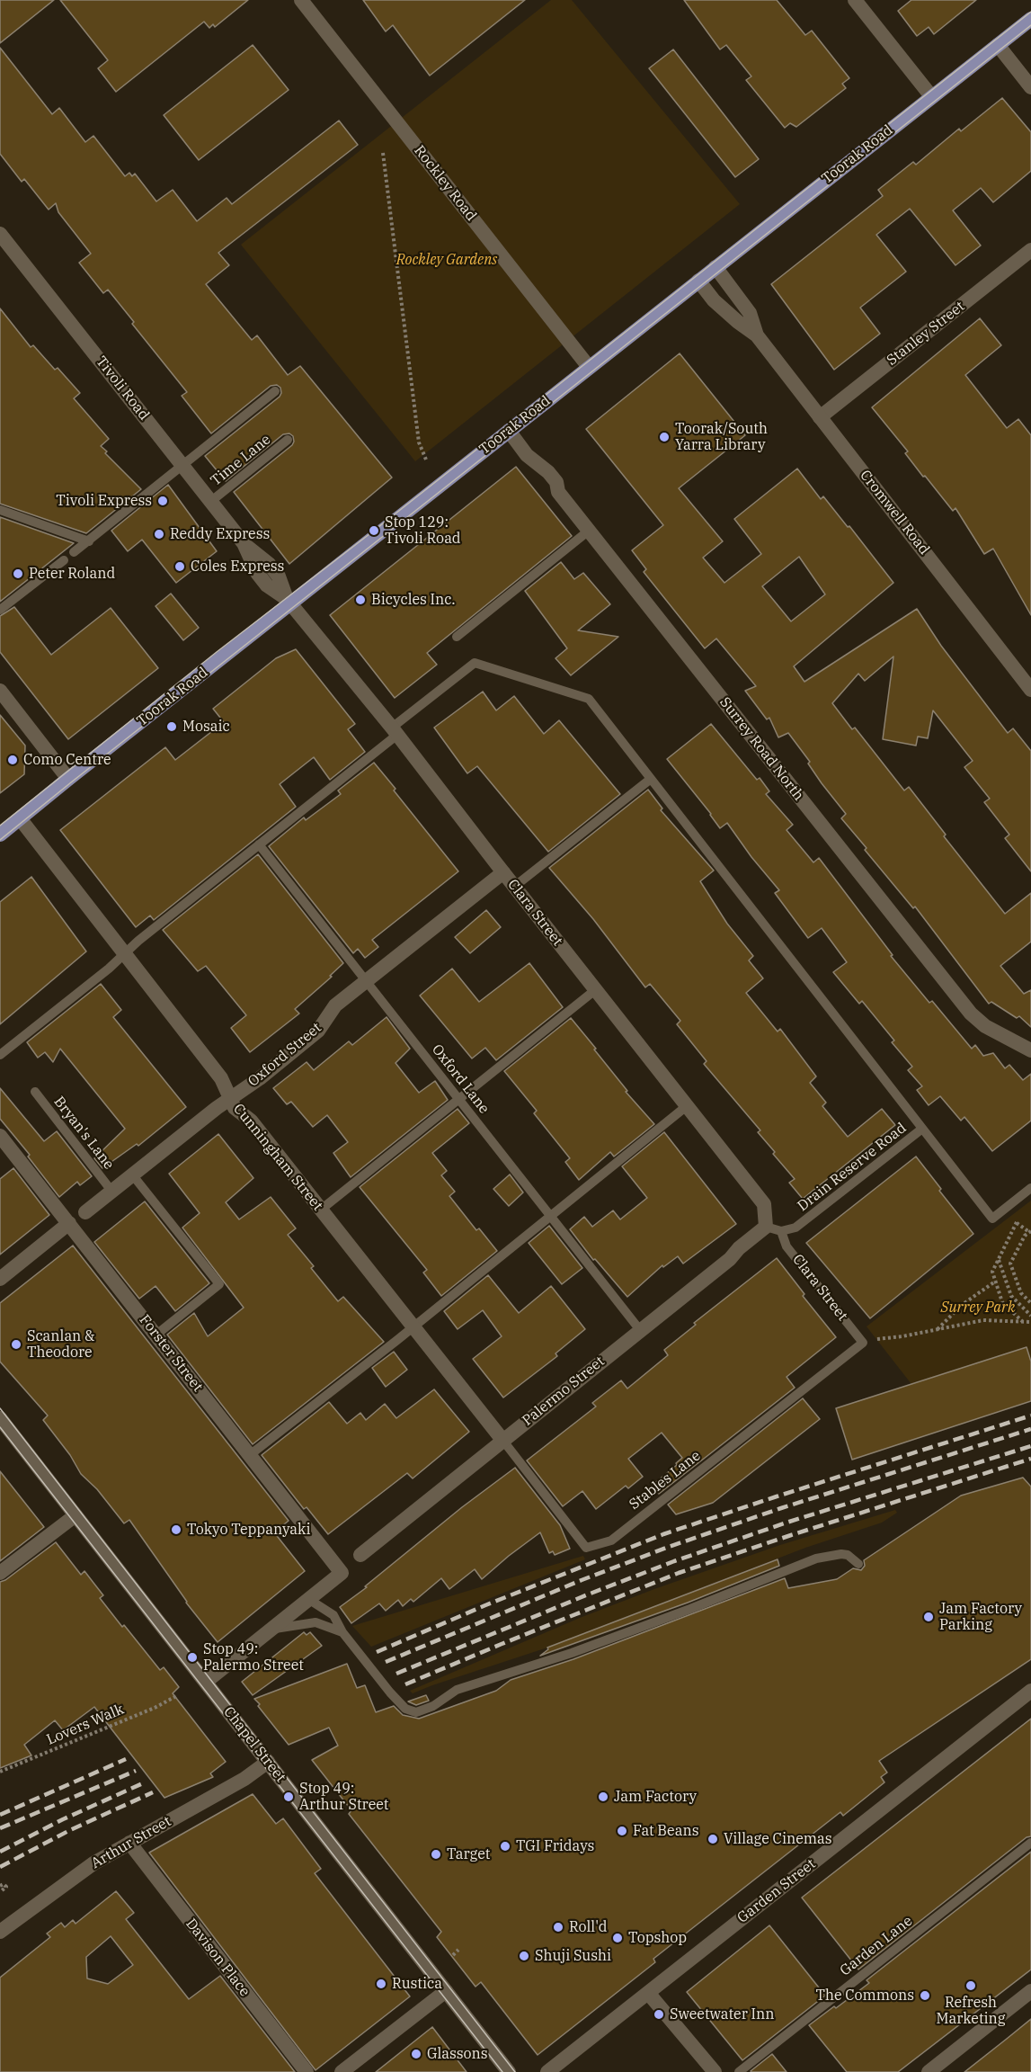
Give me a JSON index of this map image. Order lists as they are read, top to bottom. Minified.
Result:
{"streets":{"main road":["Toorak Road"],"street":["Rockley Road","Stanley Street","Tivoli Road","Cromwell Road","Surrey Road North","Clara Street","Oxford Street","Cunningham Street","Forster Street","Palermo Street","Chapel Street","Arthur Street","Garden Street","Davison Place"],"lane":["Time Lane","Oxford Lane","Bryan's Lane","Drain Reserve Road","Stables Lane","Garden Lane"],"path":["Lovers Walk"]},"crossings":[["Toorak Road","Rockley Road"],["Toorak Road","Tivoli Road"],["Toorak Road","Cromwell Road"],["Toorak Road","Surrey Road North"],["Toorak Road","Clara Street"],["Toorak Road","Cunningham Street"],["Stanley Street","Cromwell Road"],["Tivoli Road","Time Lane"],["Tivoli Road","Clara Street"],["Clara Street","Oxford Street"],["Clara Street","Drain Reserve Road"],["Clara Street","Palermo Street"],["Clara Street","Stables Lane"],["Oxford Street","Oxford Lane"],["Oxford Street","Bryan's Lane"],["Oxford Street","Cunningham Street"],["Oxford Lane","Palermo Street"],["Cunningham Street","Palermo Street"],["Cunningham Street","Stables Lane"],["Palermo Street","Stables Lane"],["Chapel Street","Arthur Street"],["Arthur Street","Davison Place"]],"parks":["Rockley Gardens","Surrey Park"],"places":["Toorak/South Yarra Library","Tivoli Express","Stop 129: Tivoli Road","Reddy Express","Coles Express","Peter Roland","Bicycles Inc.","Mosaic","Como Centre","Scanlan & Theodore","Tokyo Teppanyaki","Jam Factory Parking","Stop 49: Palermo Street","Stop 49: Arthur Street","Jam Factory","Fat Beans","Village Cinemas","TGI Fridays","Target","Roll'd","Topshop","Shuji Sushi","Rustica","Refresh Marketing","The Commons","Sweetwater Inn","Glassons"]}
